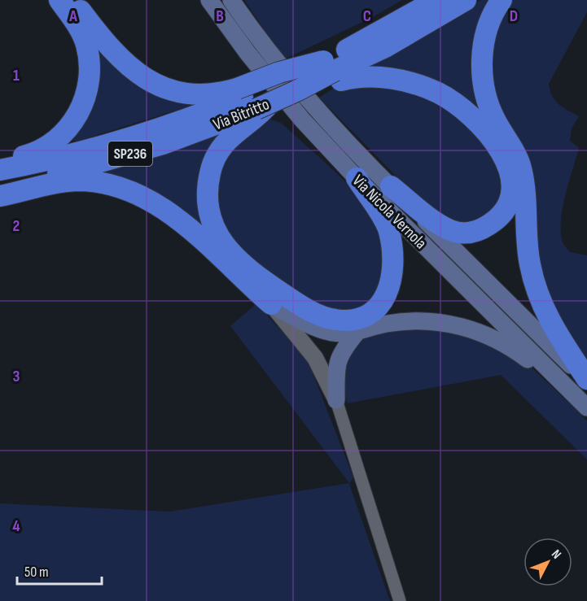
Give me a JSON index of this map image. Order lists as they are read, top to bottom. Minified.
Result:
{"streets":{"highway":["Via Bitritto","SP236"],"main road":["Via Nicola Vernola"]},"scale_bar":"50 m","north":"top right","grid":{"columns":["A","B","C","D"],"rows":["1","2","3","4"]}}
